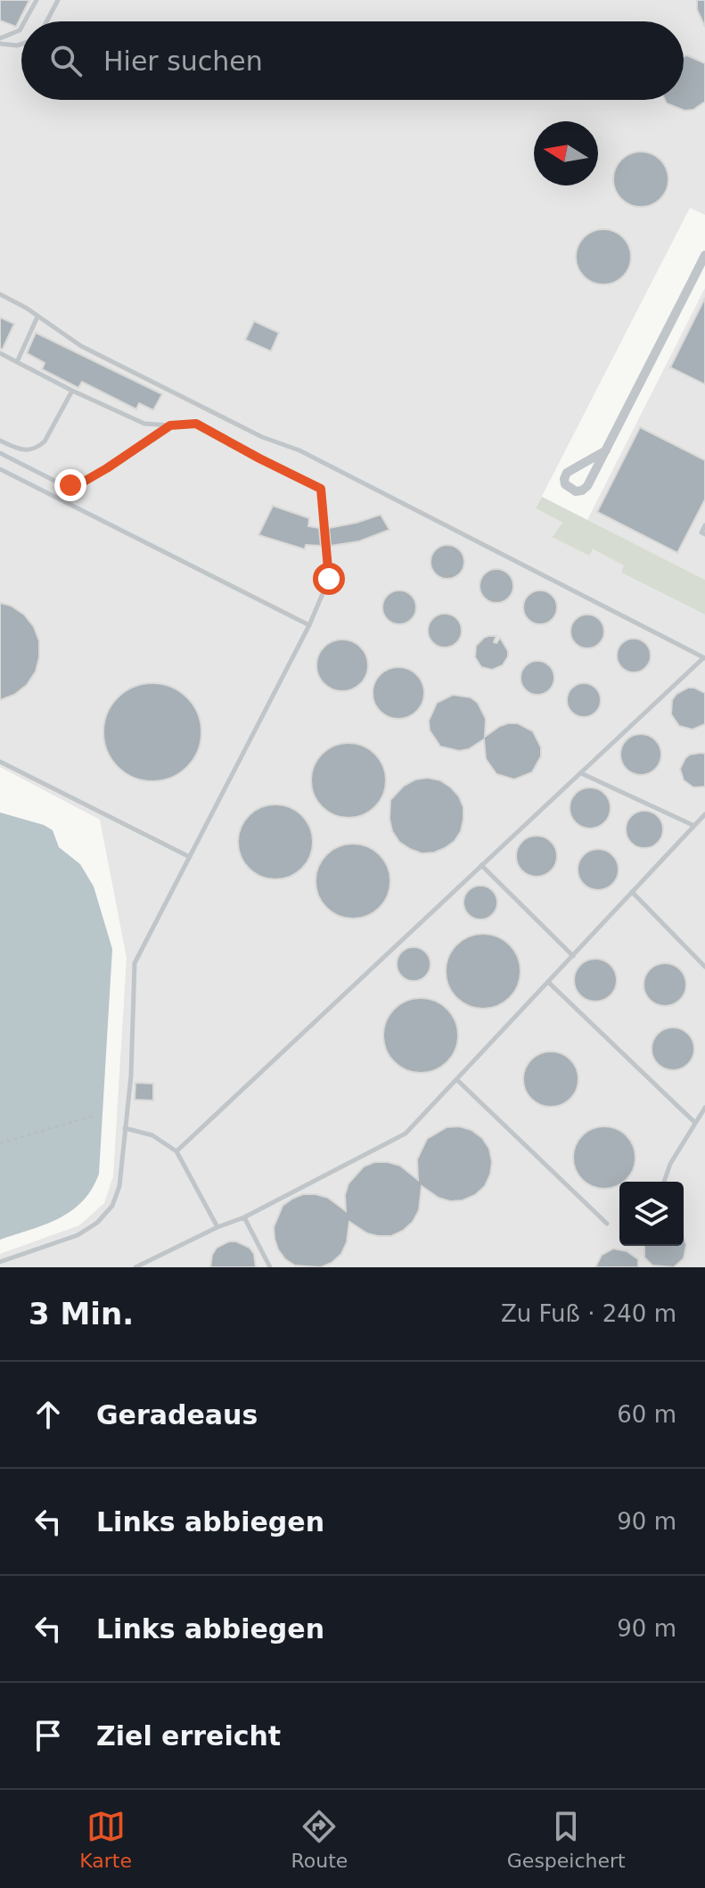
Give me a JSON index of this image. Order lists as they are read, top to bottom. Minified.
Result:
{"north":"left","page":{"search":"Hier suchen","heading":["3 Min.","Zu Fuß · 240 m"],"list":[["Geradeaus","60 m"],["Links abbiegen","90 m"],["Links abbiegen","90 m"],"Ziel erreicht"],"nav":["Karte","Route","Gespeichert"]}}
